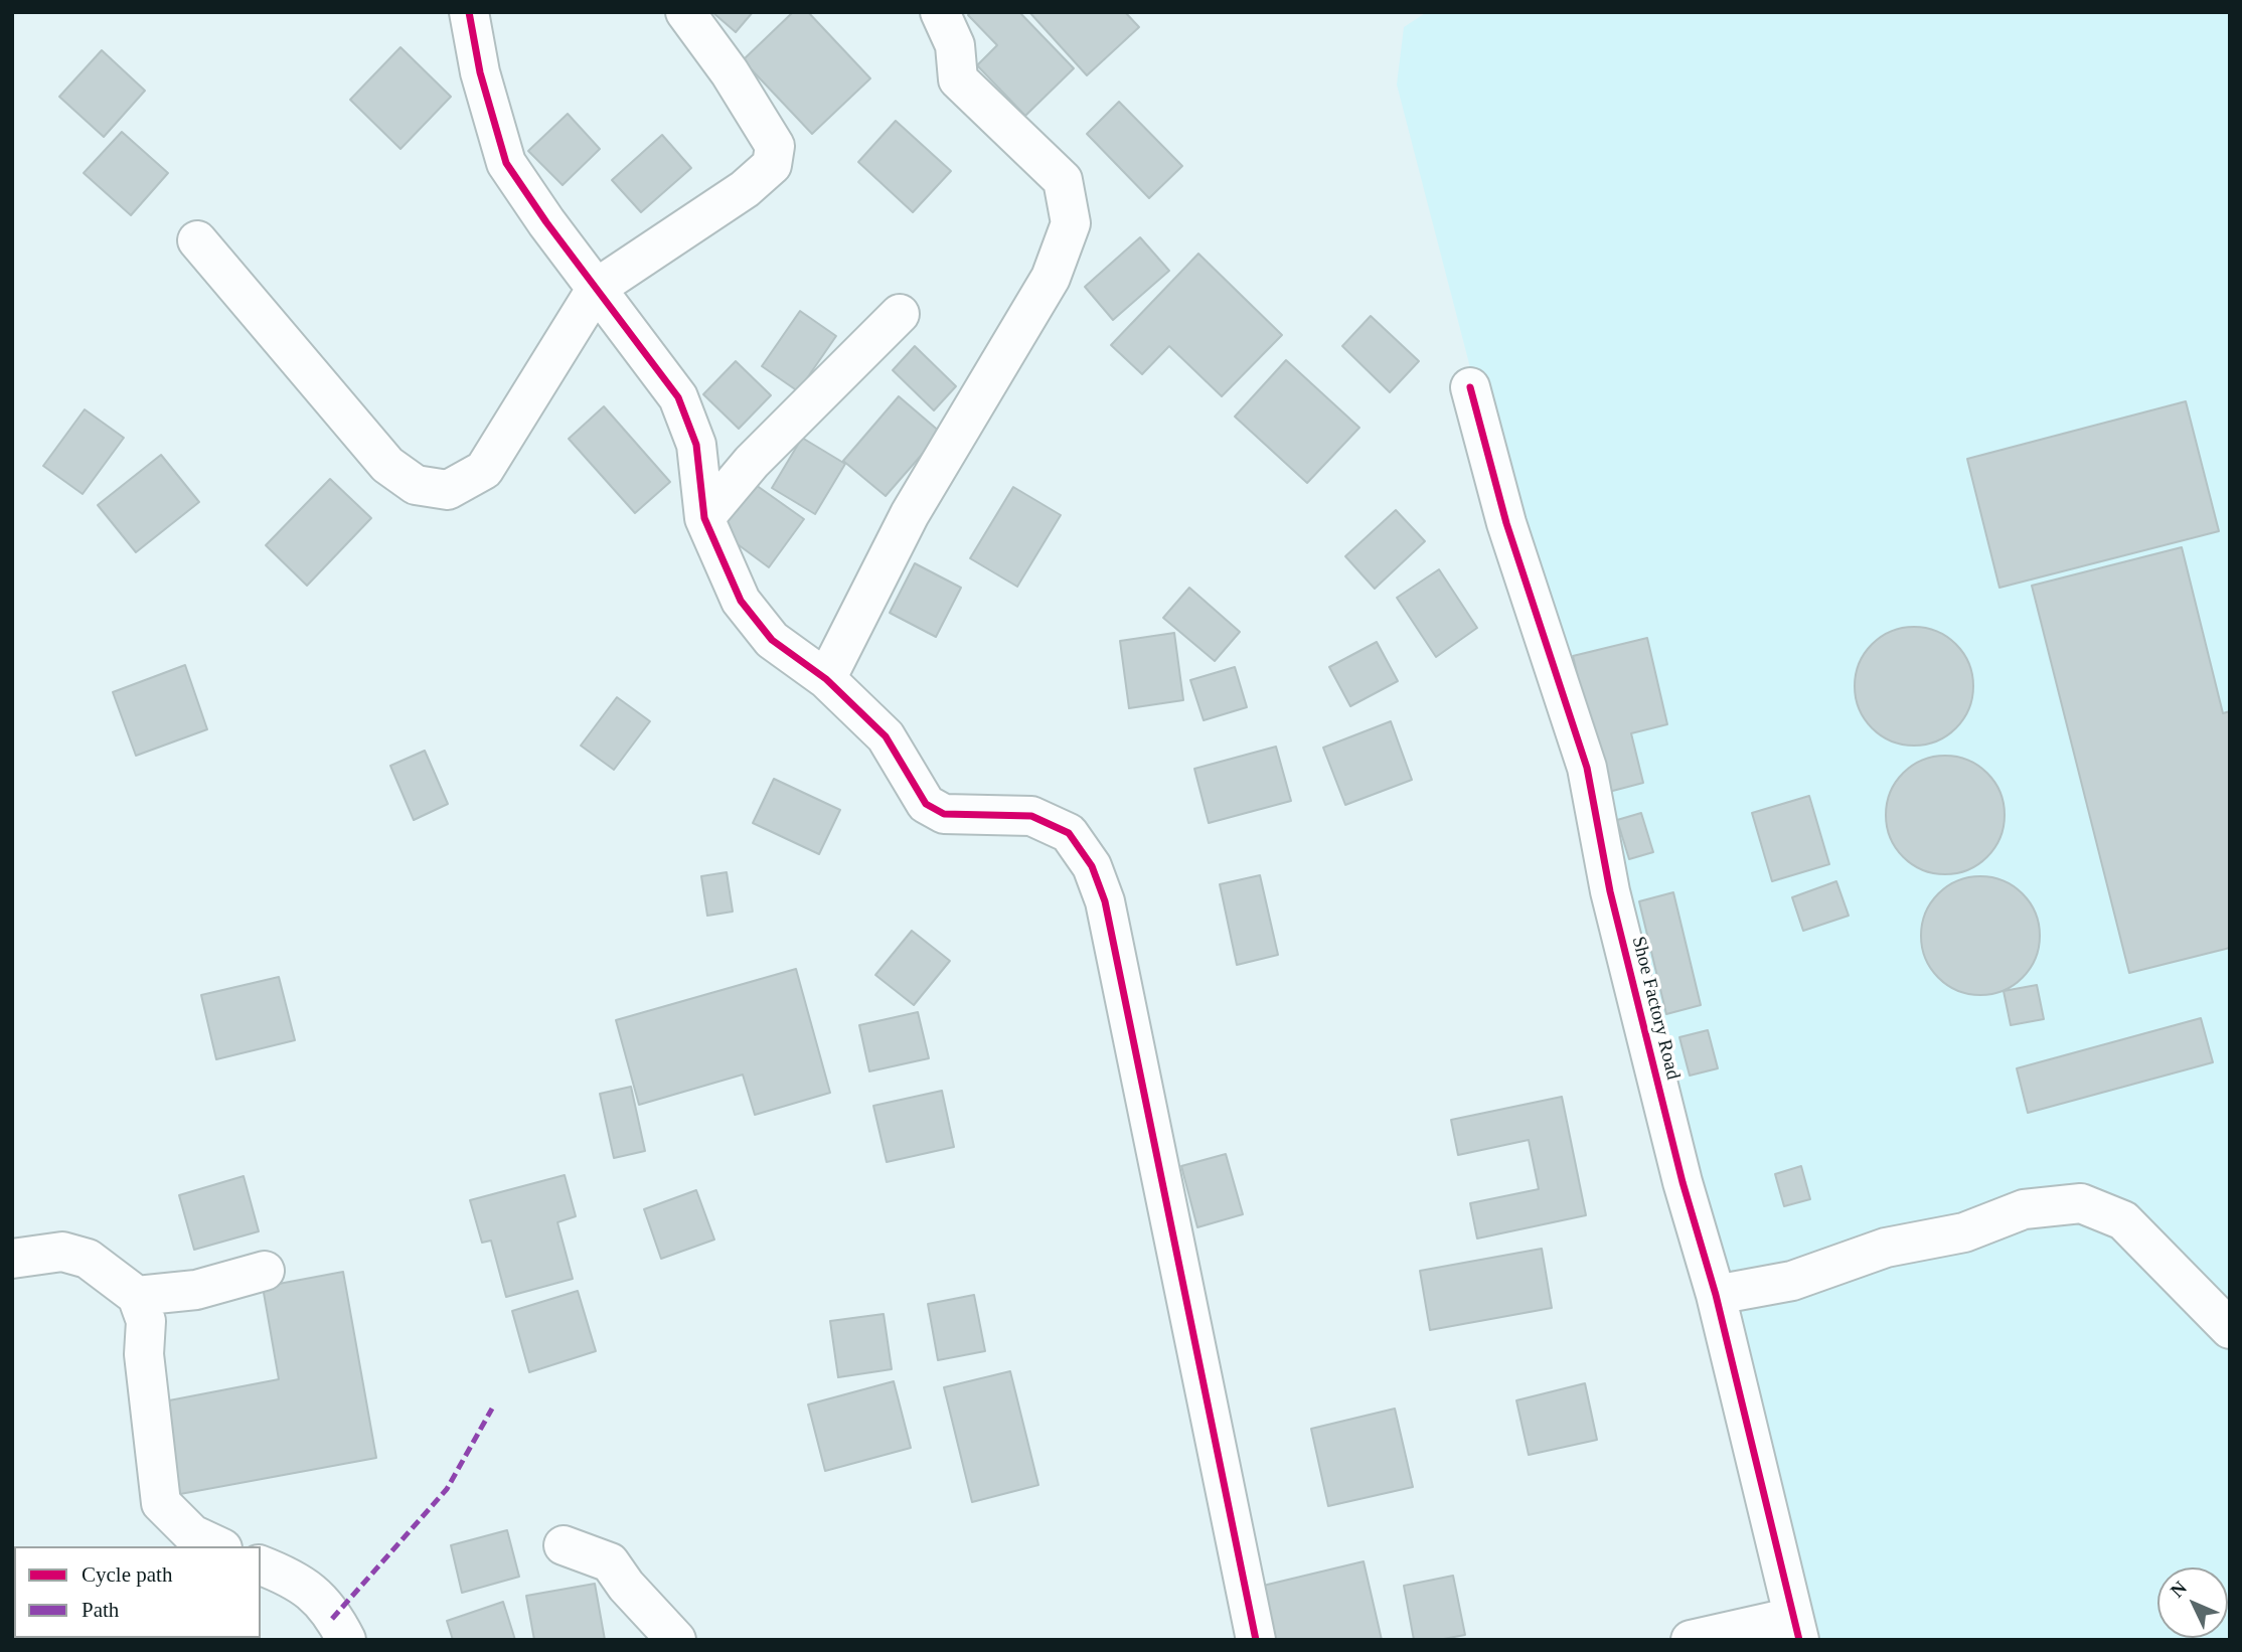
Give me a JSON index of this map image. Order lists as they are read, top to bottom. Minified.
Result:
{"streets":{"street":["Shoe Factory Road"]},"legend":["Cycle path","Path"],"north":"top left"}
